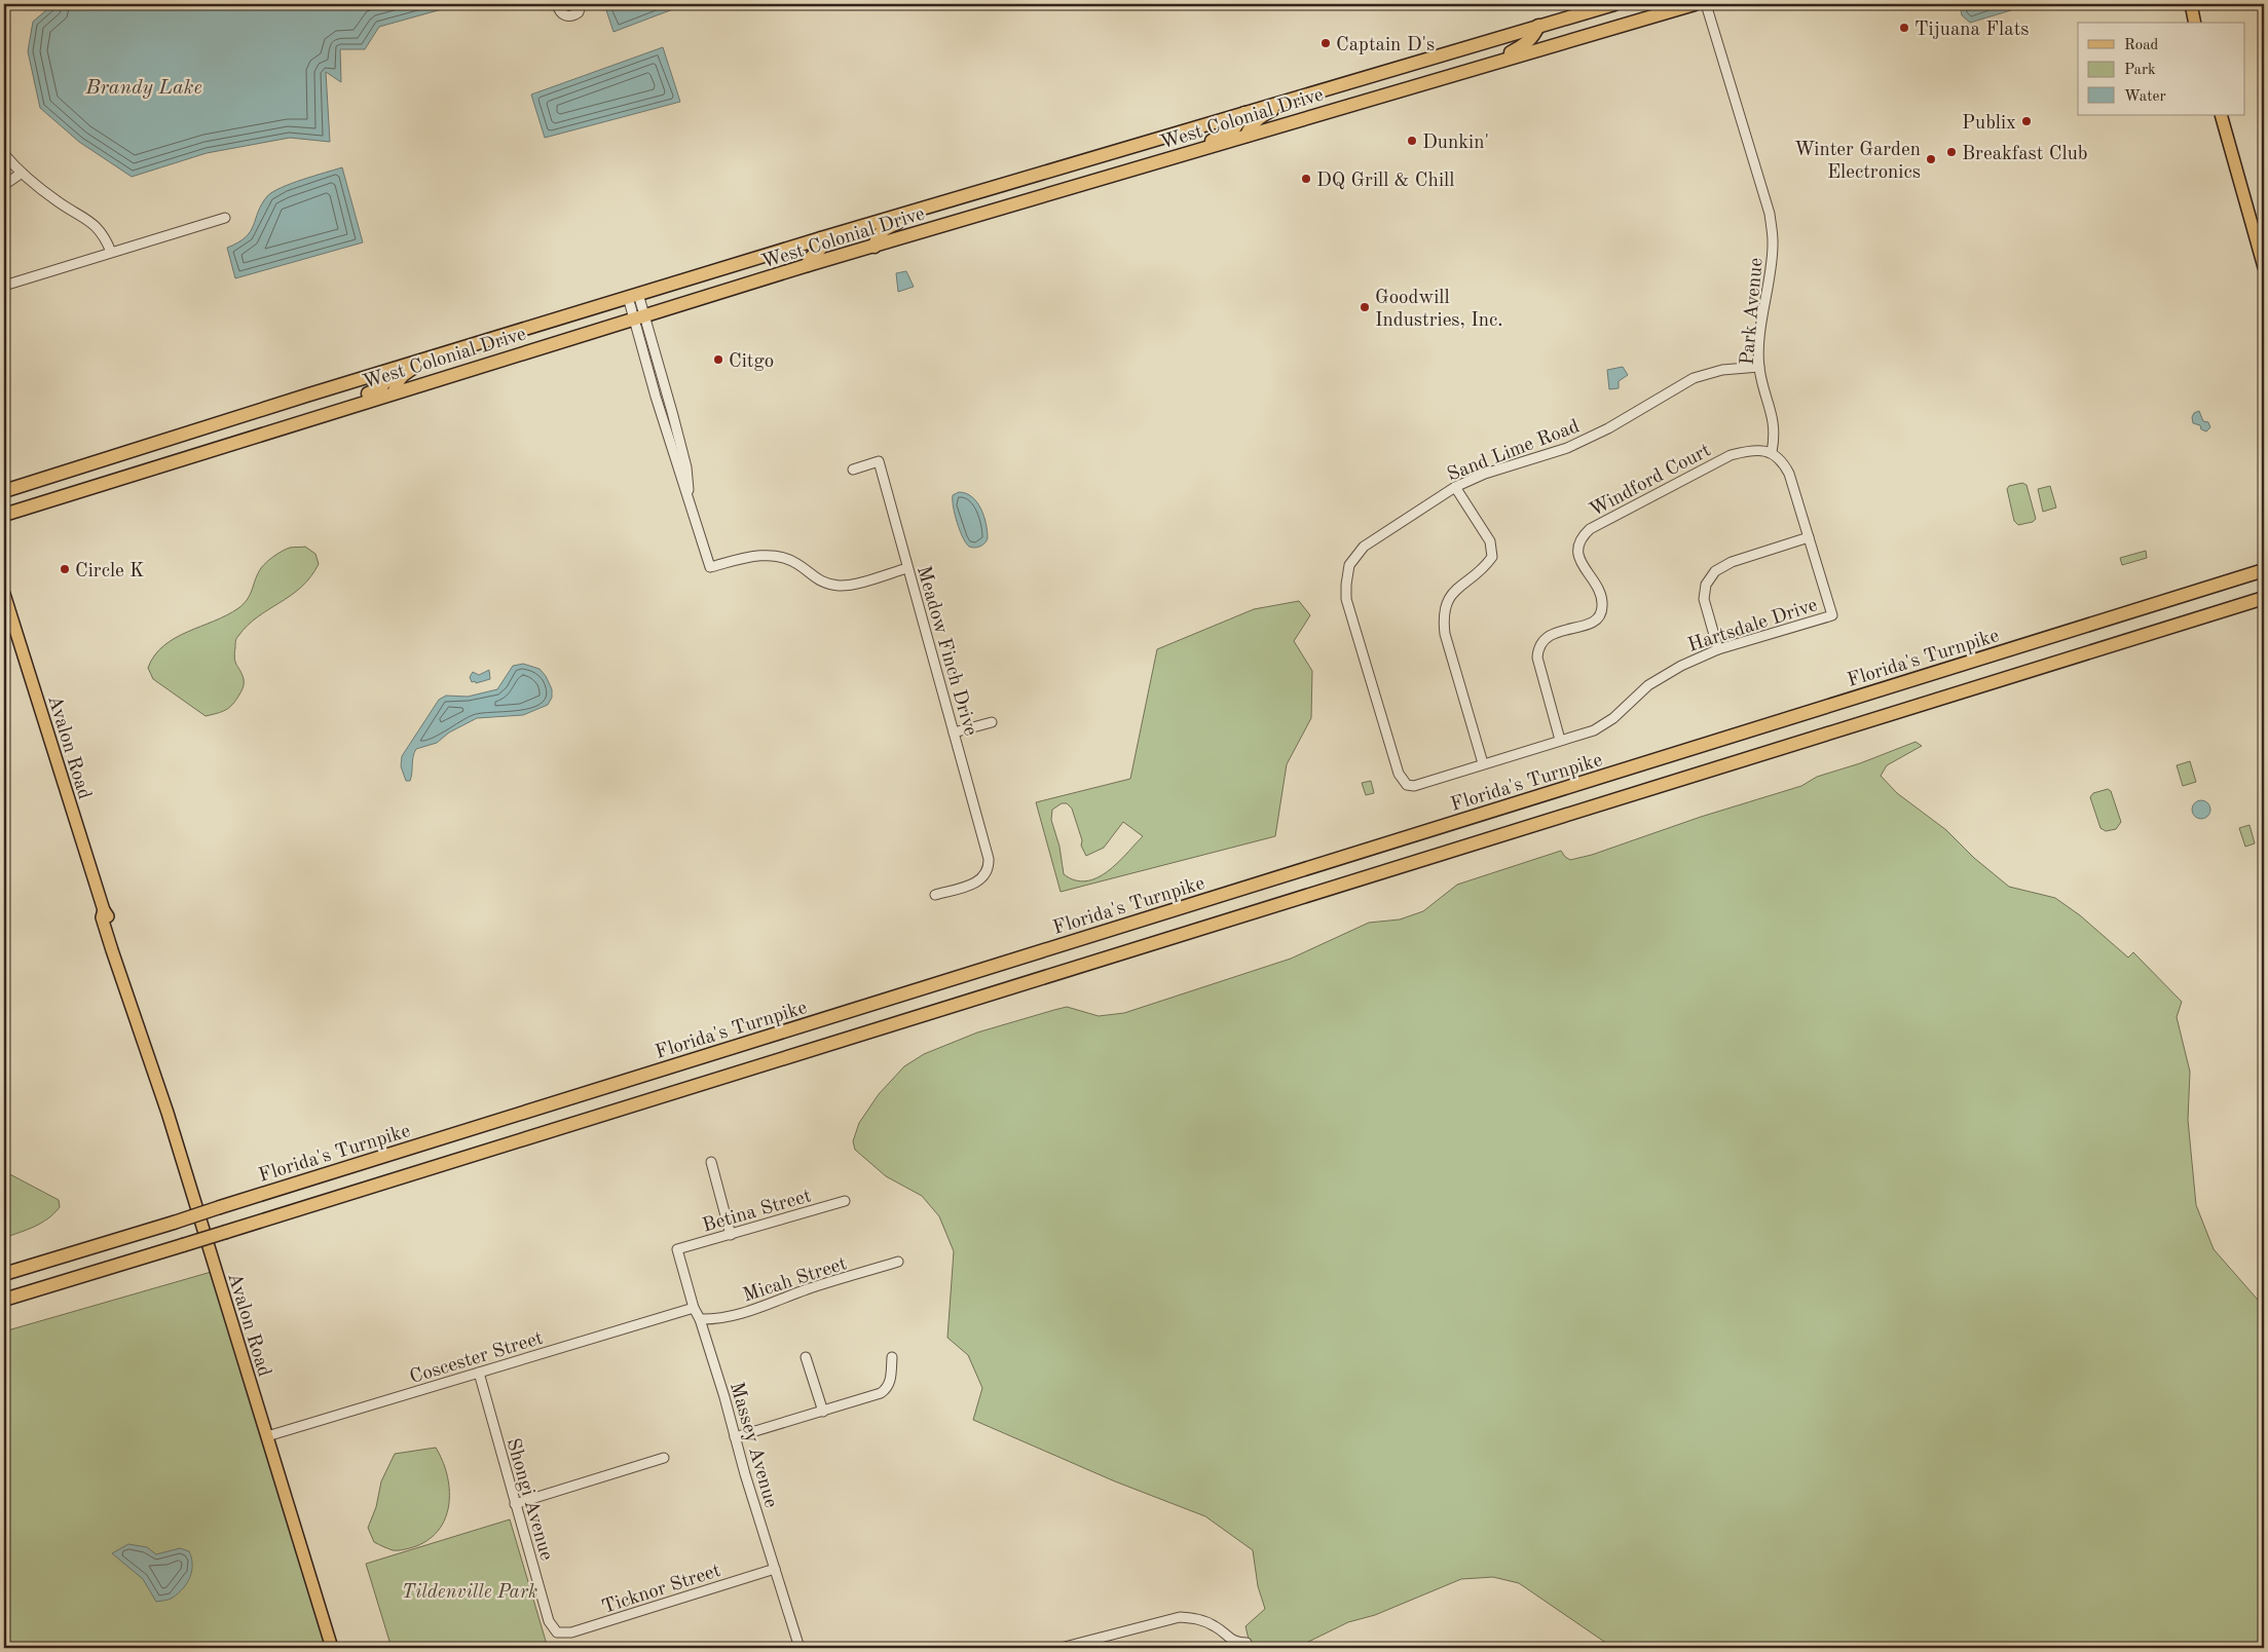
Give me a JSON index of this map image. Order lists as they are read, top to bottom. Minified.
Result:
{"streets":{"highway":["West Colonial Drive","Florida's Turnpike"],"main road":["Avalon Road"],"street":["Park Avenue","Sand Lime Road","Windford Court","Hartsdale Drive","Meadow Finch Drive","Betina Street","Micah Street","Coscester Street","Massey Avenue","Shongi Avenue","Ticknor Street"]},"crossings":[["Park Avenue","Sand Lime Road"],["Park Avenue","Windford Court"],["Sand Lime Road","Hartsdale Drive"],["Windford Court","Hartsdale Drive"],["Avalon Road","Coscester Street"],["Betina Street","Massey Avenue"],["Micah Street","Massey Avenue"],["Coscester Street","Massey Avenue"],["Coscester Street","Shongi Avenue"],["Massey Avenue","Ticknor Street"],["Shongi Avenue","Ticknor Street"]],"water":["Brandy Lake"],"parks":["Tildenville Park"],"places":["Tijuana Flats","Captain D's","Publix","Dunkin'","Breakfast Club","Winter Garden Electronics","DQ Grill & Chill","Goodwill Industries, Inc.","Citgo","Circle K"],"legend":["Road","Park","Water"]}
